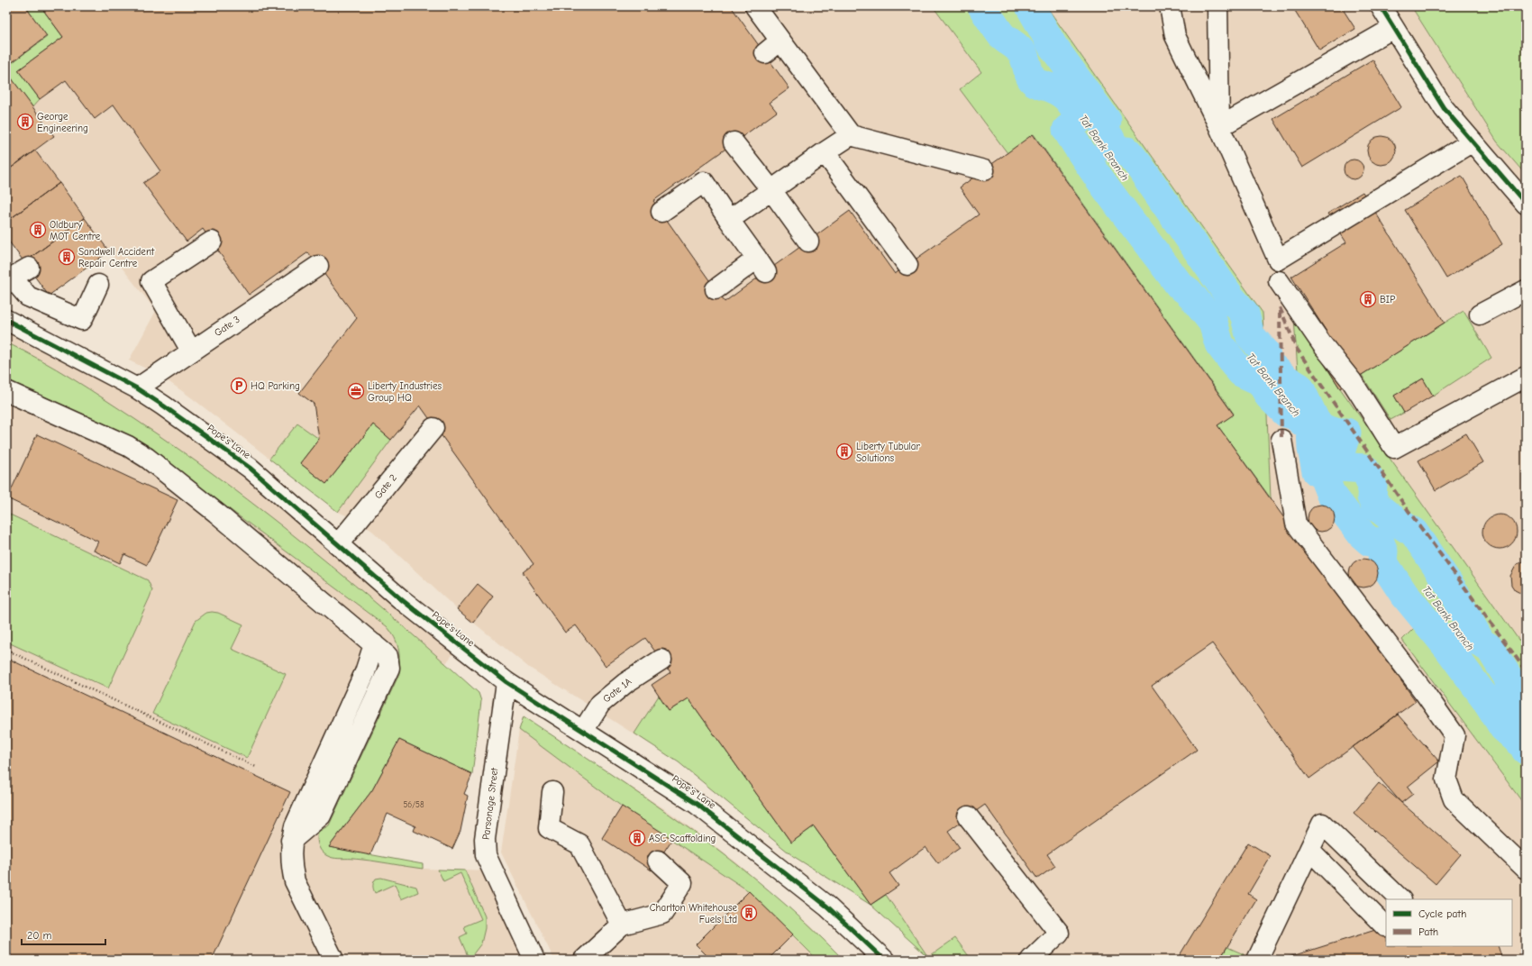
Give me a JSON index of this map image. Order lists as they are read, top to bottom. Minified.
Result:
{"streets":{"street":["Gate 3","Pope's Lane","Gate 2","Gate 1A","Parsonage Street"]},"crossings":[["Gate 3","Pope's Lane"],["Pope's Lane","Gate 2"],["Pope's Lane","Gate 1A"],["Pope's Lane","Parsonage Street"]],"water":["Tat Bank Branch"],"places":{"building":["George Engineering","Oldbury MOT Centre","Sandwell Accident Repair Centre","BIP","Liberty Tubular Solutions","ASC Scaffolding","Charlton Whitehouse Fuels Ltd"],"parking":["HQ Parking"],"office":["Liberty Industries Group HQ"]},"house_numbers":["56/58"],"legend":["Cycle path","Path"],"scale_bar":"20 m"}
